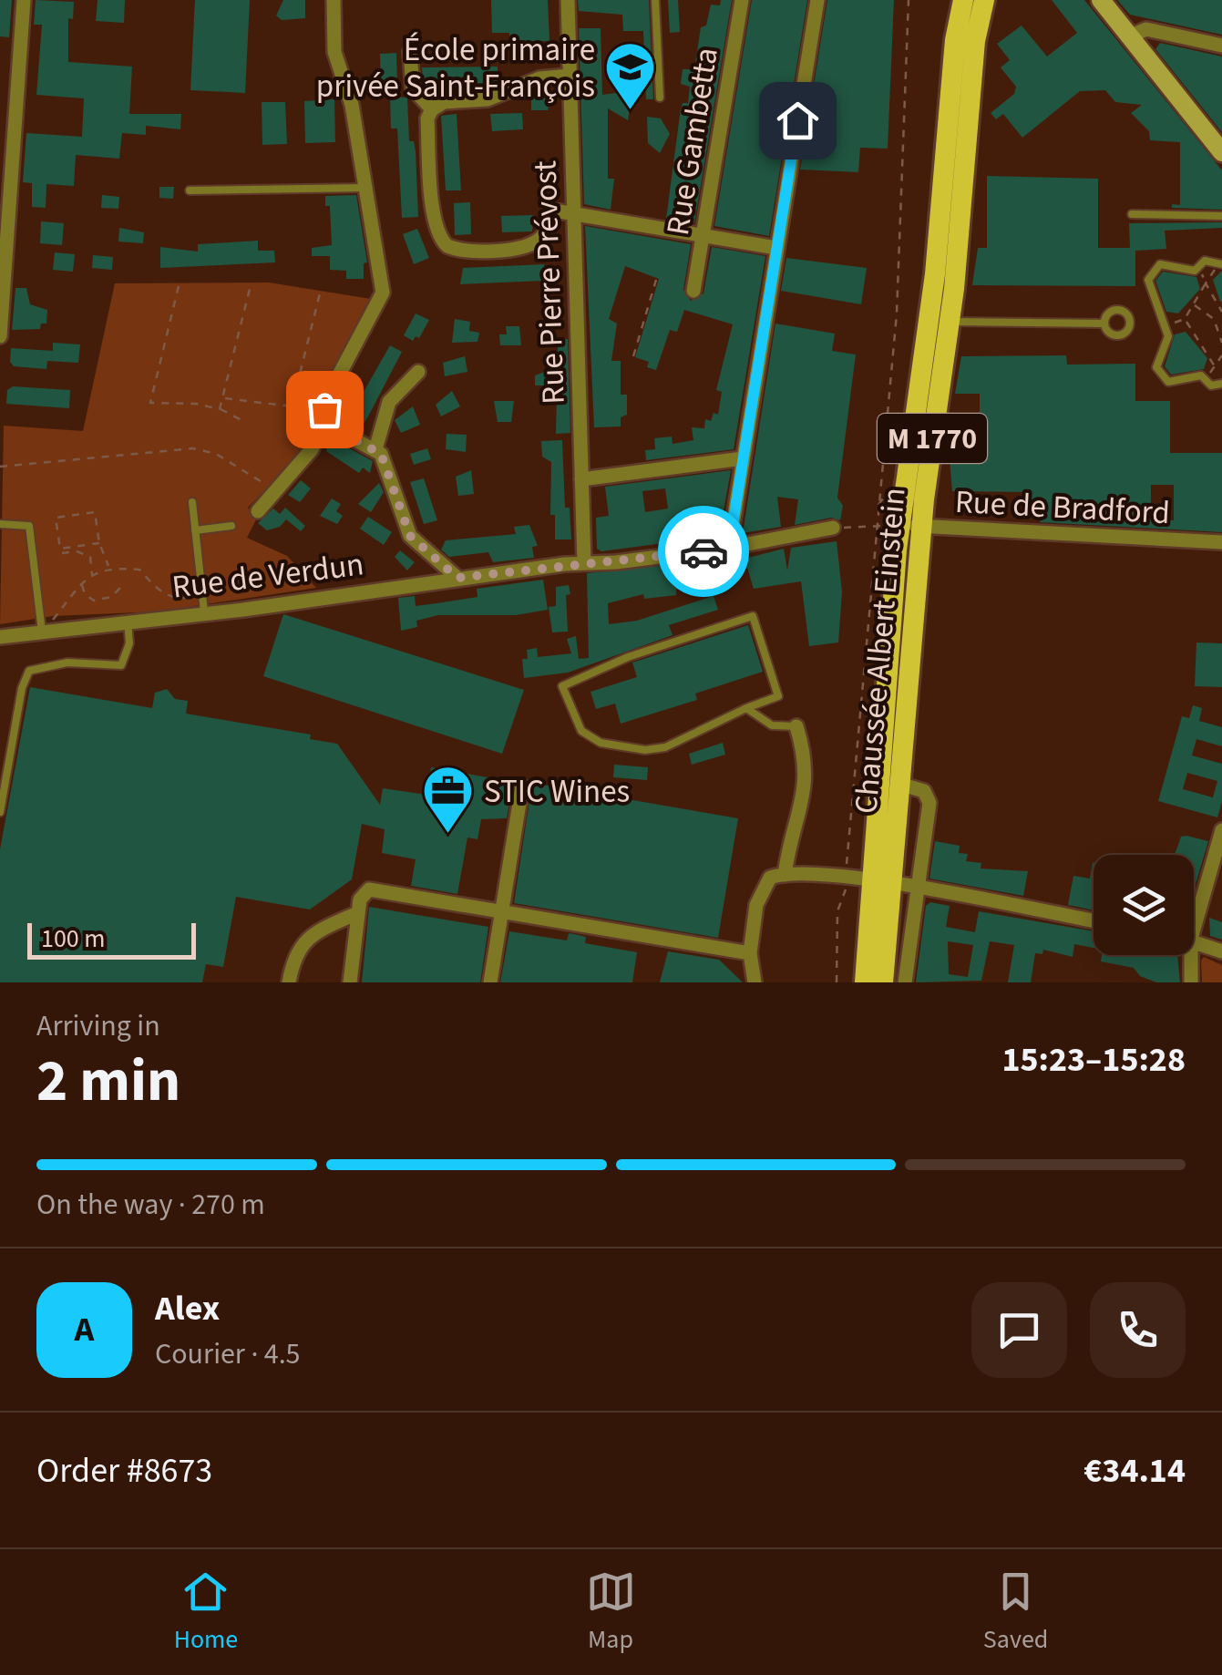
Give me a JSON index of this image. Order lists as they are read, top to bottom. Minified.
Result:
{"streets":{"main road":["M 1770","Chaussée Albert Einstein"],"street":["Rue Gambetta","Rue Pierre Prévost","Rue de Bradford","Rue de Verdun"]},"crossings":[["Rue Pierre Prévost","Rue de Verdun"],["Rue de Bradford","Chaussée Albert Einstein"]],"places":{"school or university":["École primaire privée Saint-François"],"office":["STIC Wines"]},"scale_bar":"100 m","page":{"scale":"100 m","heading":["2 min","Arriving in","15:23–15:28"],"panel":["Alex","Courier · 4.5","Order #8673","€34.14"],"bar":"On the way · 270 m","round":"A","tabs":["Home","Map","Saved"]}}
